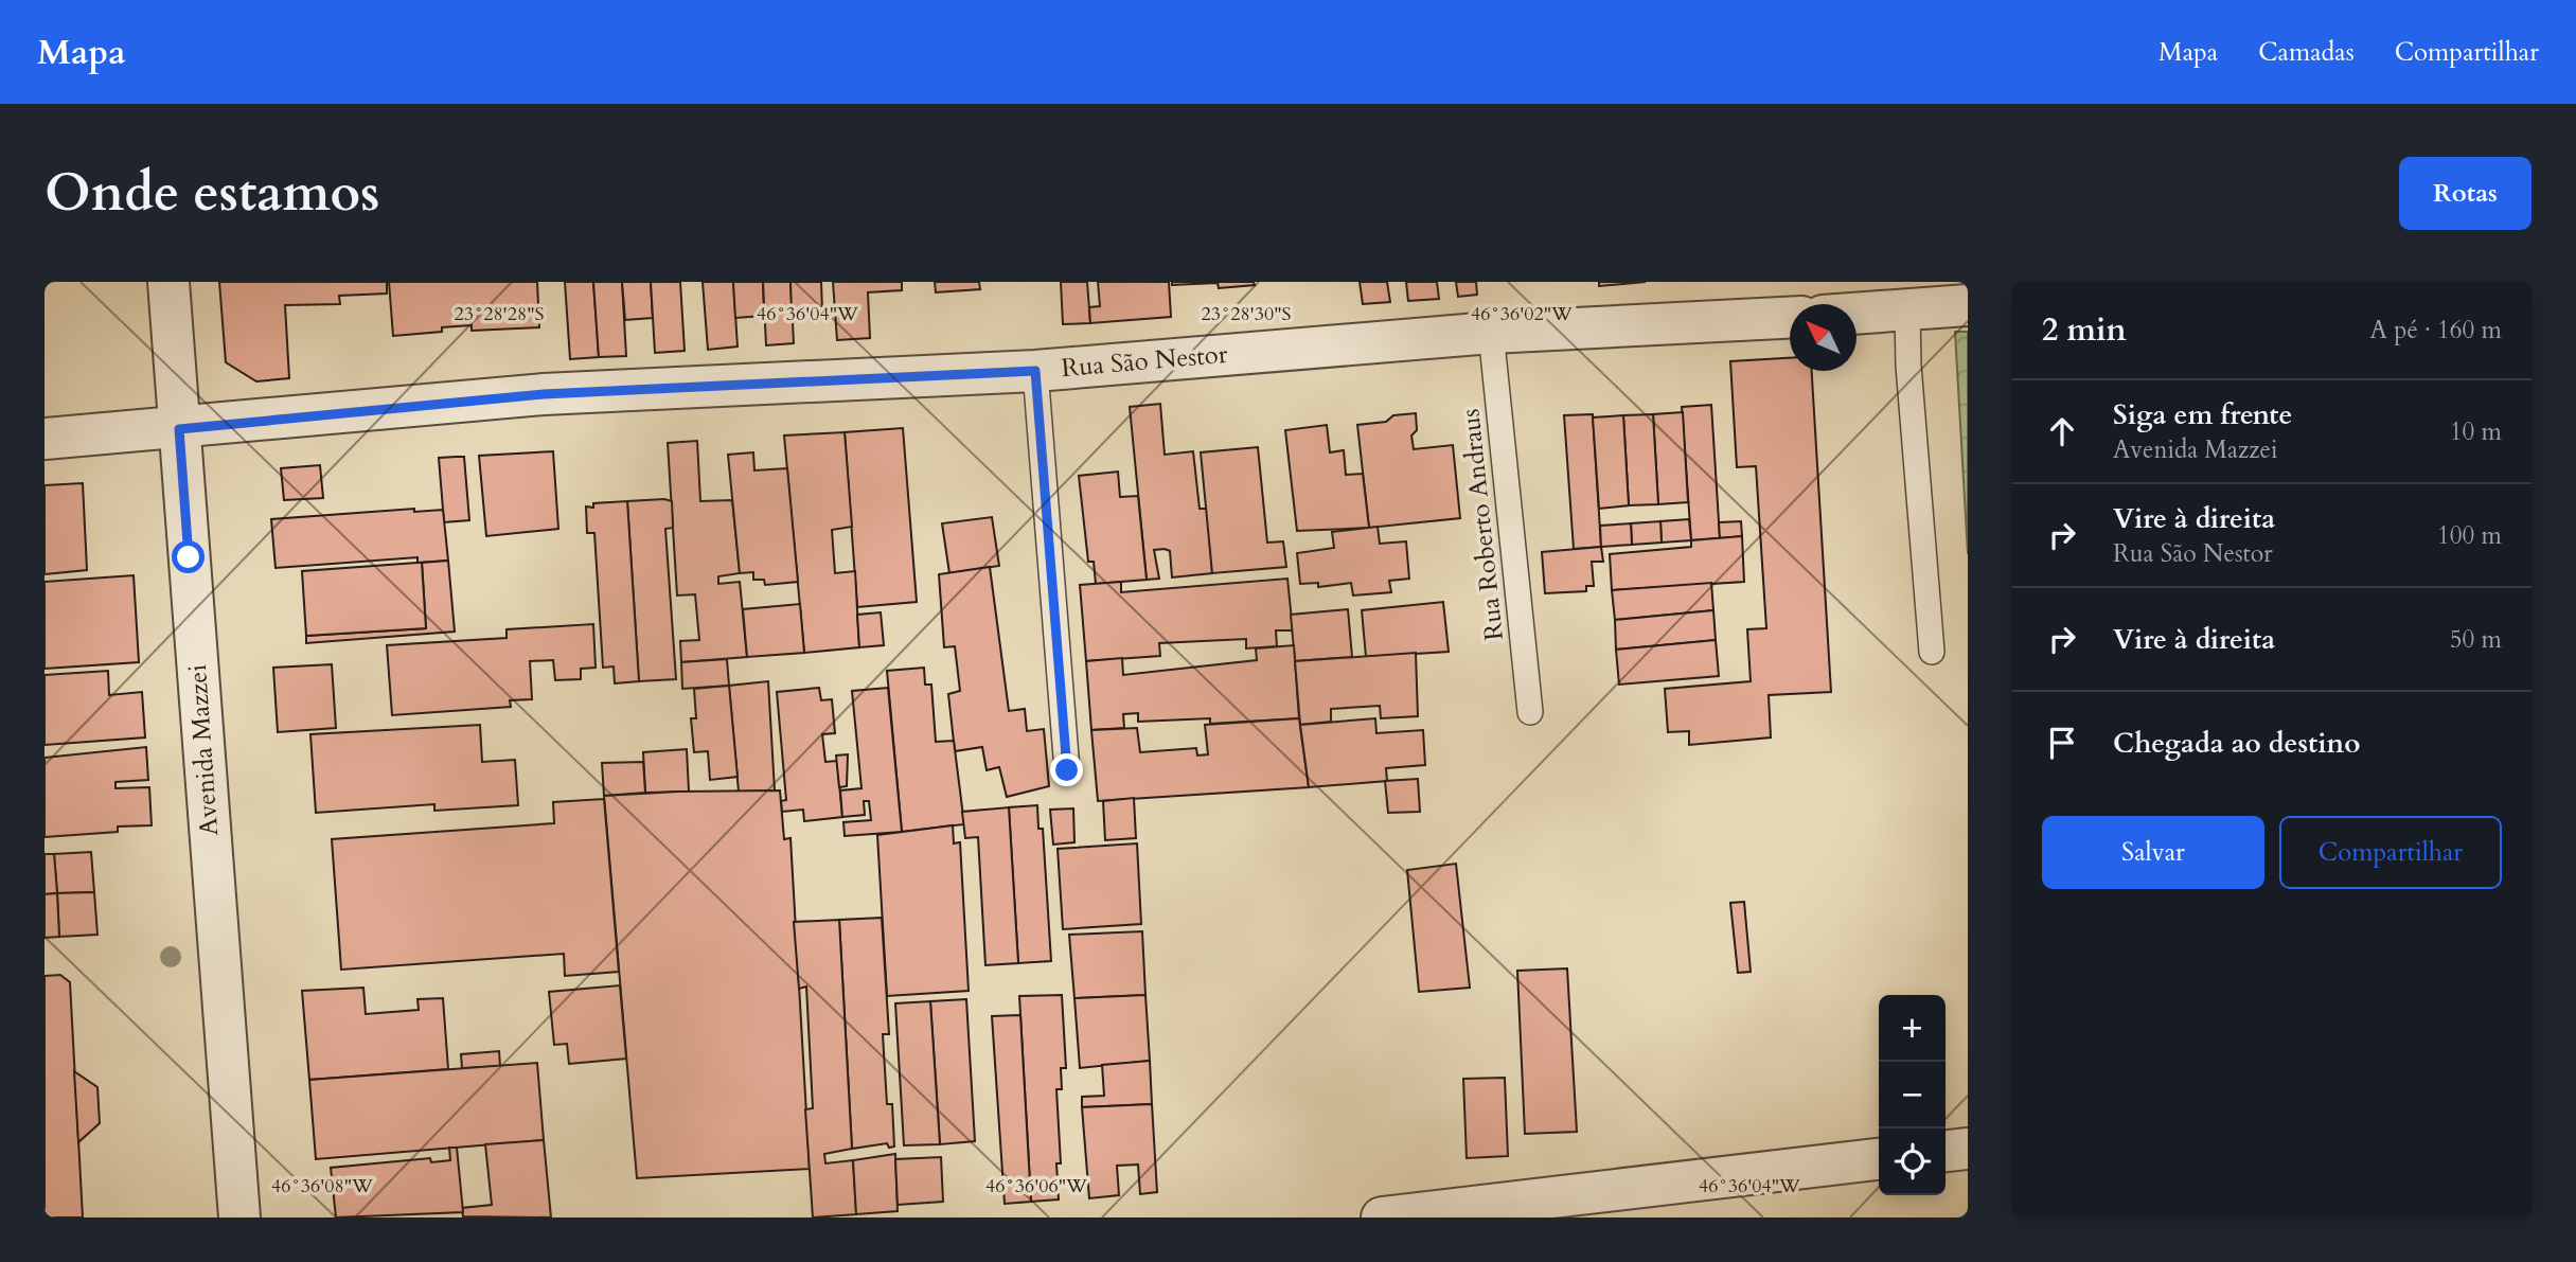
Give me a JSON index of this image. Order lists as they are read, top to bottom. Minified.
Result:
{"streets":{"street":["Rua São Nestor","Avenida Mazzei"],"lane":["Rua Roberto Andraus"]},"crossings":[["Rua São Nestor","Rua Roberto Andraus"],["Rua São Nestor","Avenida Mazzei"]],"north":"top left","page":{"header":"Mapa","nav":["Mapa","Camadas","Compartilhar"],"buttons":["Rotas",["Salvar","Compartilhar"]],"title":"Onde estamos","heading":["2 min","A pé · 160 m"],"list":[["Siga em frente","Avenida Mazzei","10 m"],["Vire à direita","Rua São Nestor","100 m"],["Vire à direita","50 m"],"Chegada ao destino"],"map_buttons":["+","−"]},"coordinates":["46°36'04\"W","46°36'02\"W","23°28'28\"S","23°28'30\"S","46°36'08\"W","46°36'06\"W"]}
